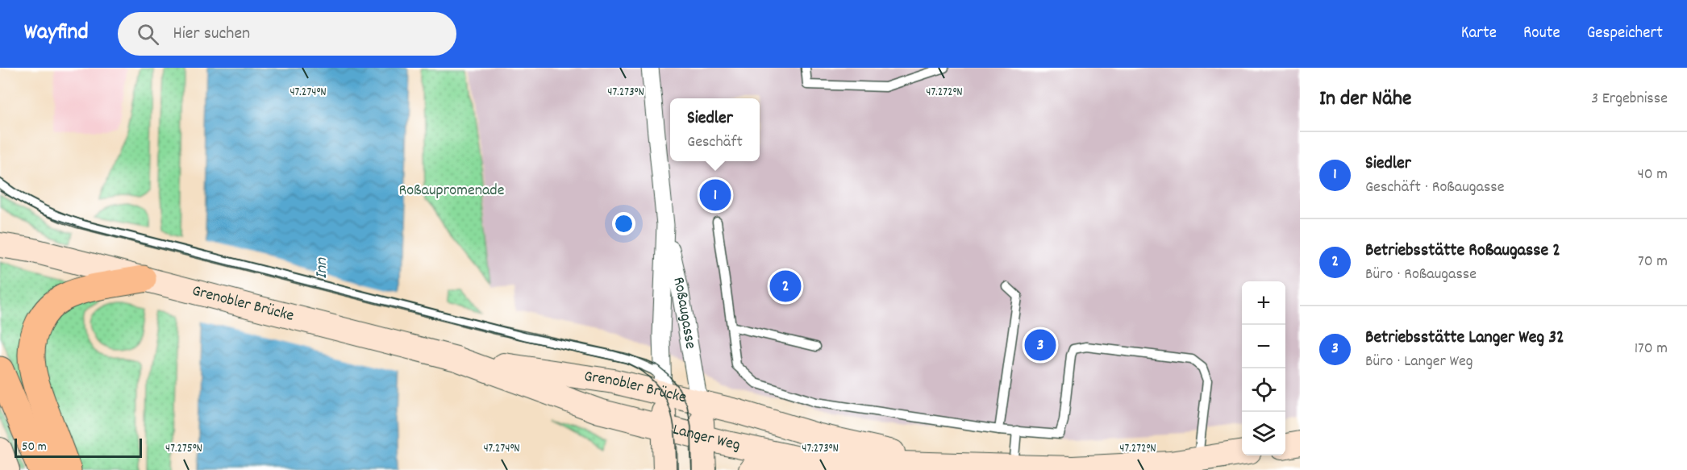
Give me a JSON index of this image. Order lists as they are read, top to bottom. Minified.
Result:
{"streets":{"main road":["Grenobler Brücke","Langer Weg"],"street":["Roßaugasse"]},"crossings":[["Grenobler Brücke","Roßaugasse"],["Grenobler Brücke","Langer Weg"],["Roßaugasse","Langer Weg"]],"water":["Inn"],"parks":["Roßaupromenade"],"scale_bar":"50 m","page":{"header":"Wayfind","search":"Hier suchen","nav":["Karte","Route","Gespeichert"],"heading":["In der Nähe","3 Ergebnisse"],"popup":["Siedler","Geschäft"],"list":[{"mark":"1","name":"Siedler","note":"Geschäft · Roßaugasse","value":"40 m"},{"mark":"2","name":"Betriebsstätte Roßaugasse 2","note":"Büro · Roßaugasse","value":"70 m"},{"mark":"3","name":"Betriebsstätte Langer Weg 32","note":"Büro · Langer Weg","value":"170 m"}],"pins":["1","2","3"],"map_buttons":["+","−"],"scale":"50 m"},"coordinates":["47.274°N","47.273°N","47.272°N","47.275°N"]}
